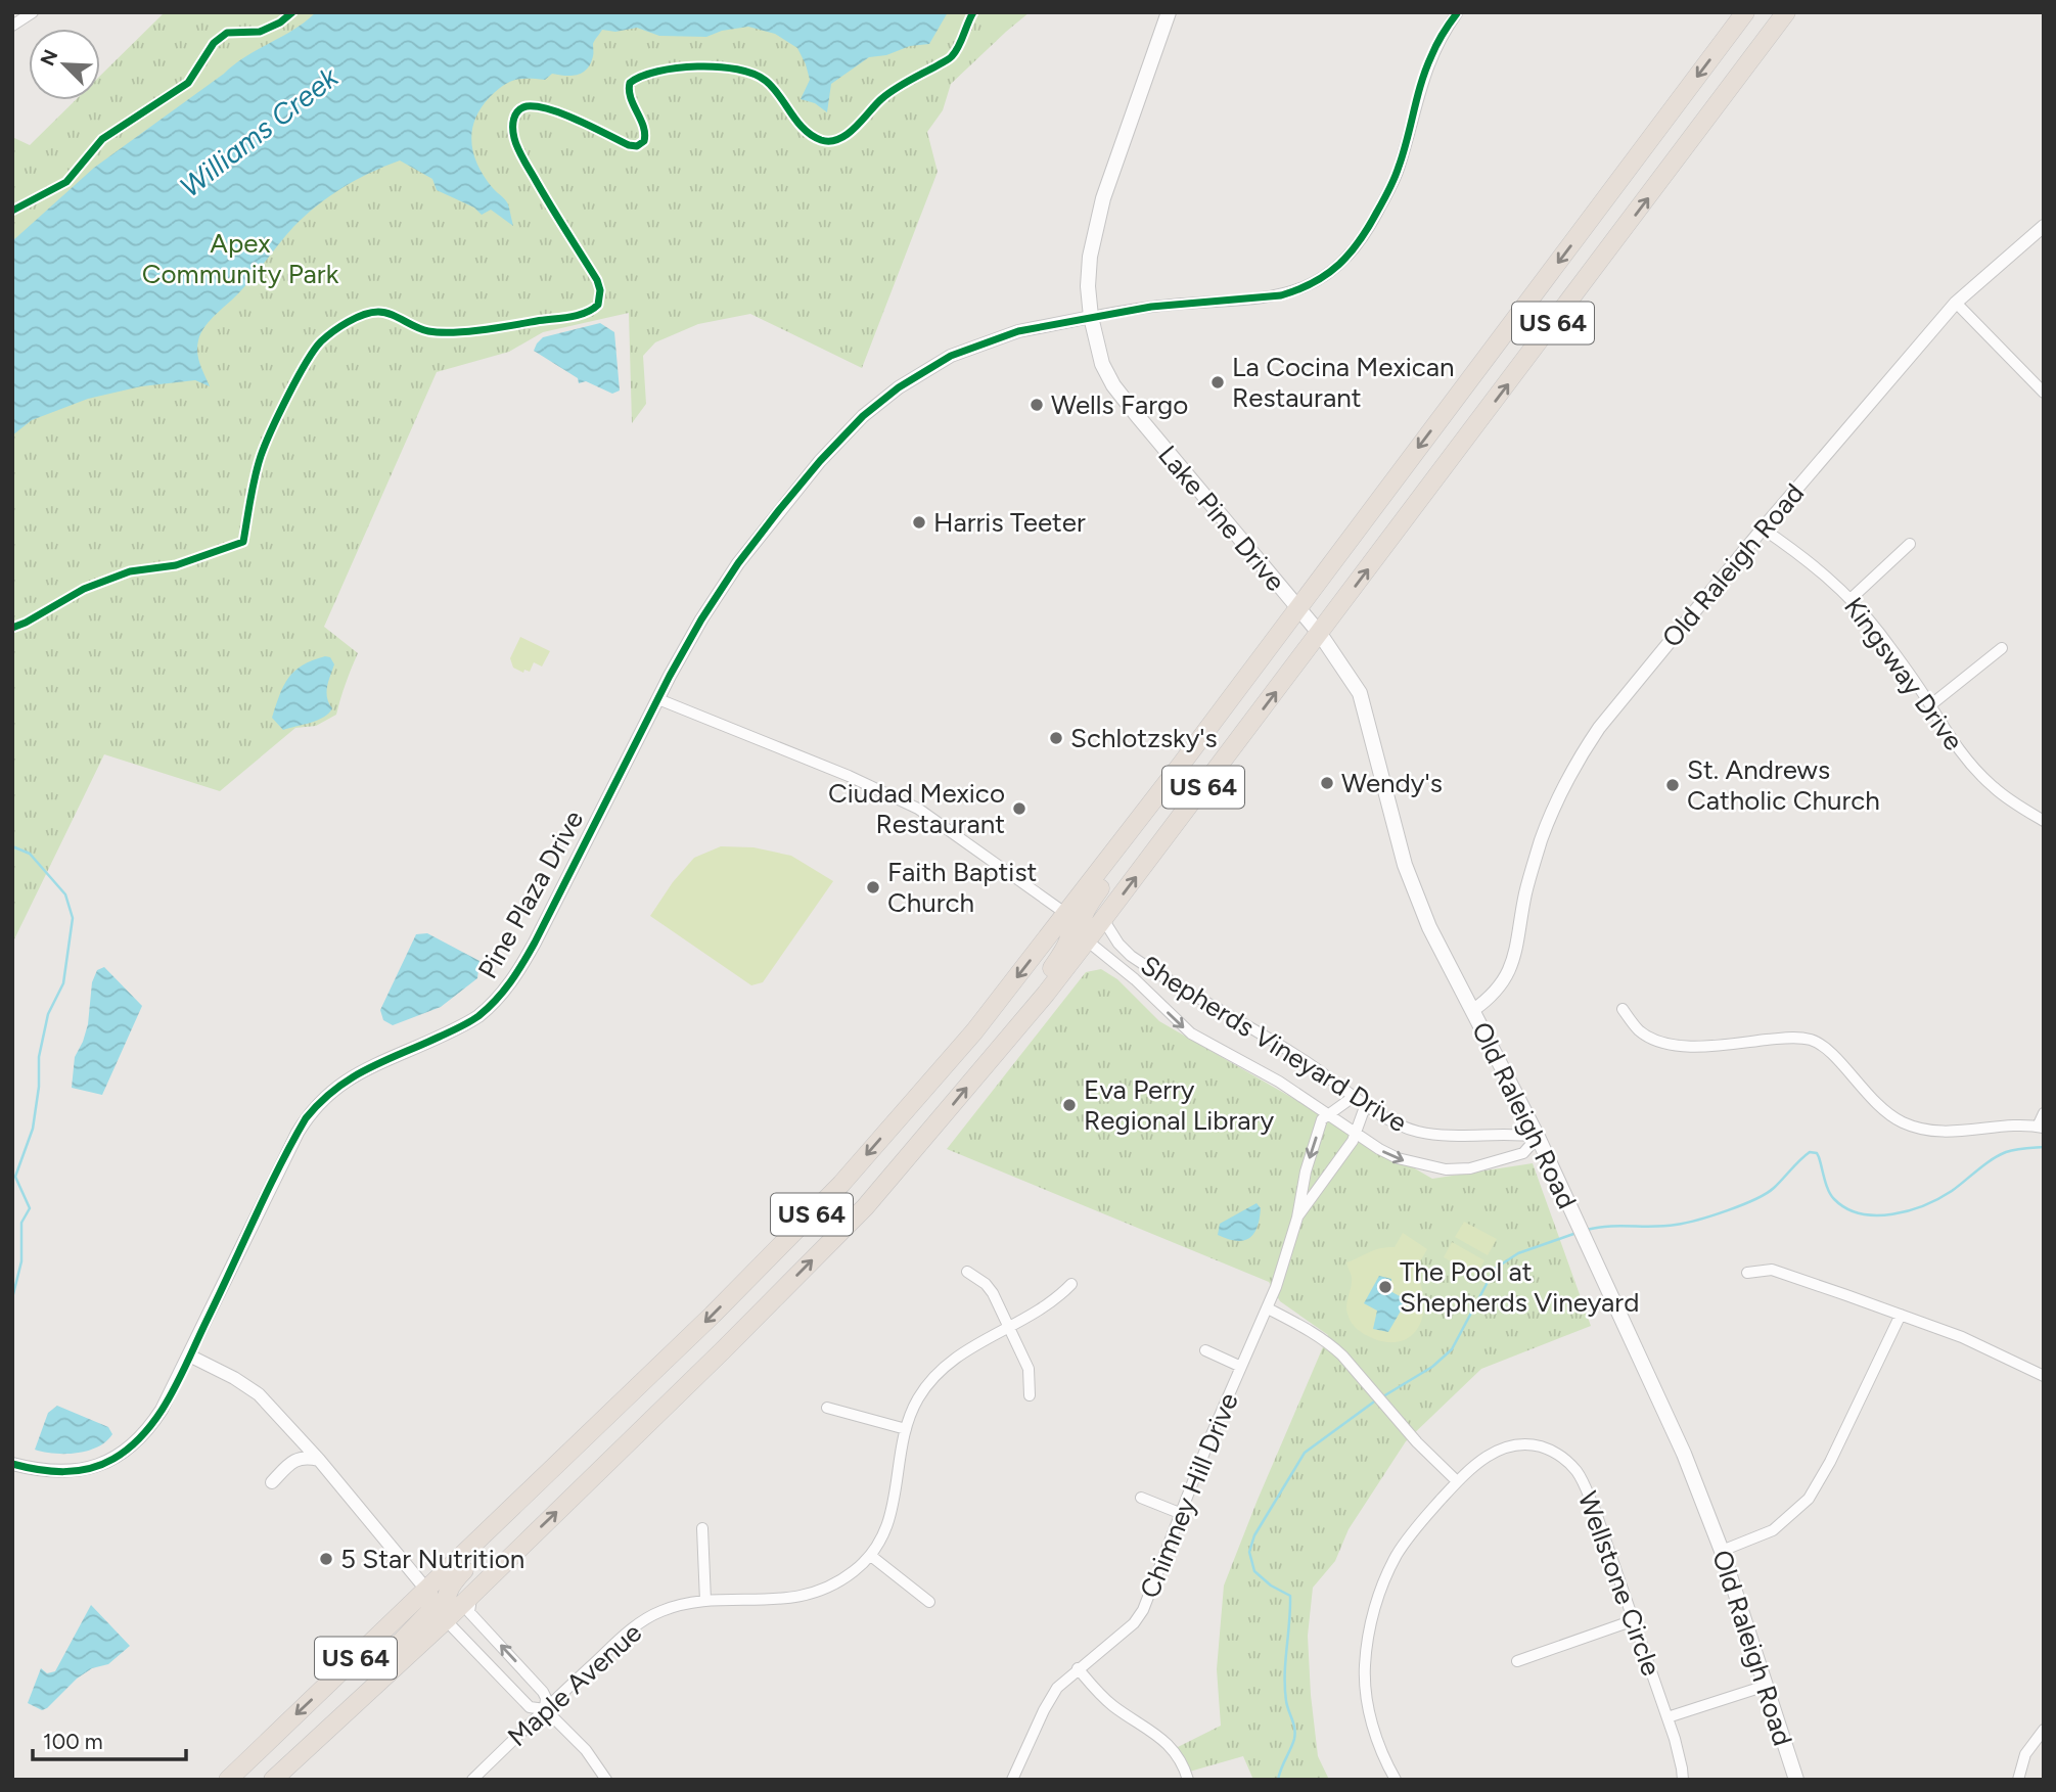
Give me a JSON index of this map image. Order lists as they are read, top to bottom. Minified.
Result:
{"streets":{"highway":["US 64"],"main road":["Lake Pine Drive","Old Raleigh Road"],"street":["Kingsway Drive","Pine Plaza Drive","Shepherds Vineyard Drive","Chimney Hill Drive","Wellstone Circle","Maple Avenue"]},"crossings":[["US 64","Lake Pine Drive"],["US 64","Shepherds Vineyard Drive"],["Lake Pine Drive","Old Raleigh Road"],["Lake Pine Drive","Pine Plaza Drive"],["Old Raleigh Road","Kingsway Drive"],["Old Raleigh Road","Shepherds Vineyard Drive"],["Shepherds Vineyard Drive","Chimney Hill Drive"]],"water":["Williams Creek"],"parks":["Apex Community Park"],"places":["La Cocina Mexican Restaurant","Wells Fargo","Harris Teeter","Schlotzsky's","Wendy's","St. Andrews Catholic Church","Ciudad Mexico Restaurant","Faith Baptist Church","Eva Perry Regional Library","The Pool at Shepherds Vineyard","5 Star Nutrition"],"scale_bar":"100 m","north":"top left"}
